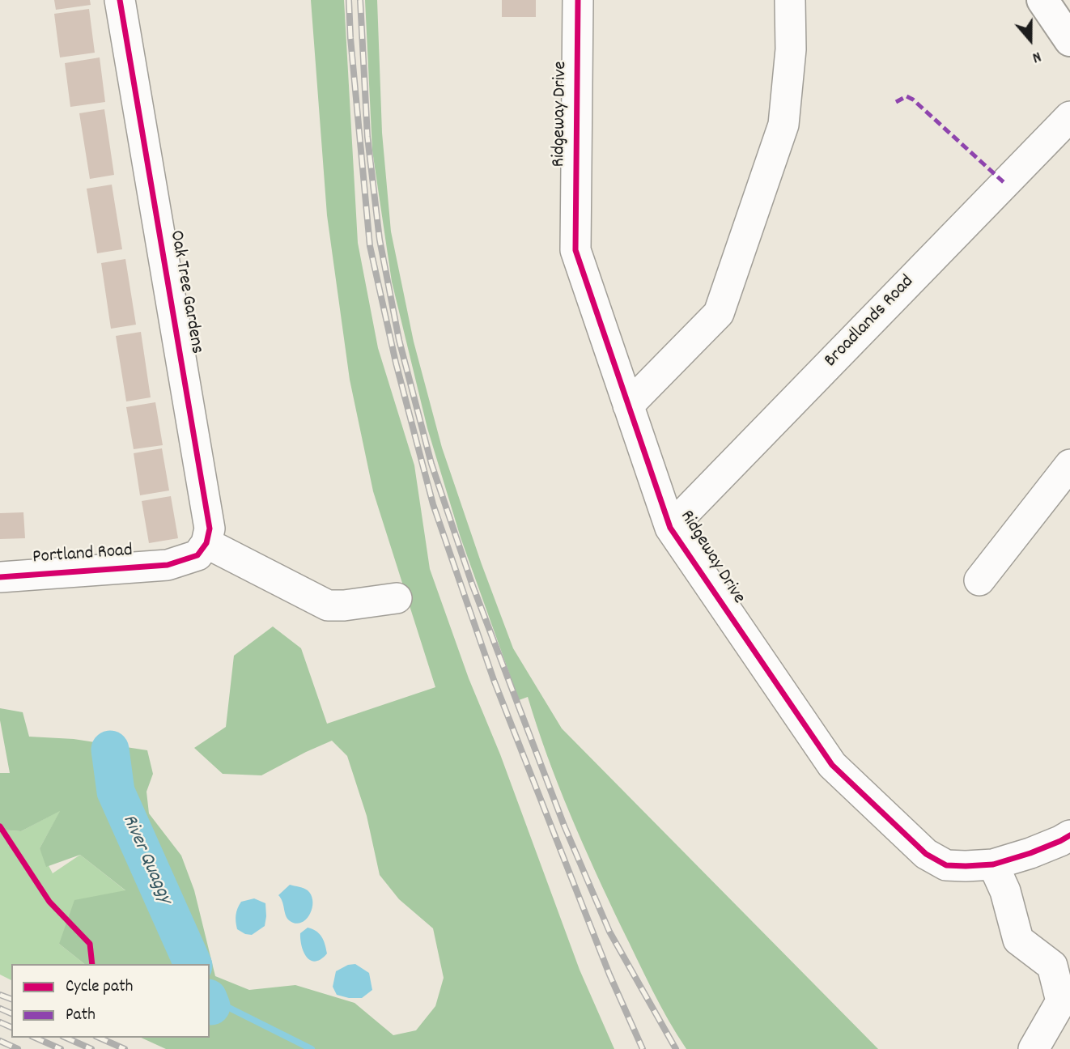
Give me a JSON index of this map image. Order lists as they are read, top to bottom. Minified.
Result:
{"streets":{"street":["Ridgeway Drive","Oak Tree Gardens","Broadlands Road","Portland Road"]},"crossings":[["Ridgeway Drive","Broadlands Road"],["Oak Tree Gardens","Portland Road"]],"water":["River Quaggy"],"legend":["Cycle path","Path"],"north":"bottom"}
